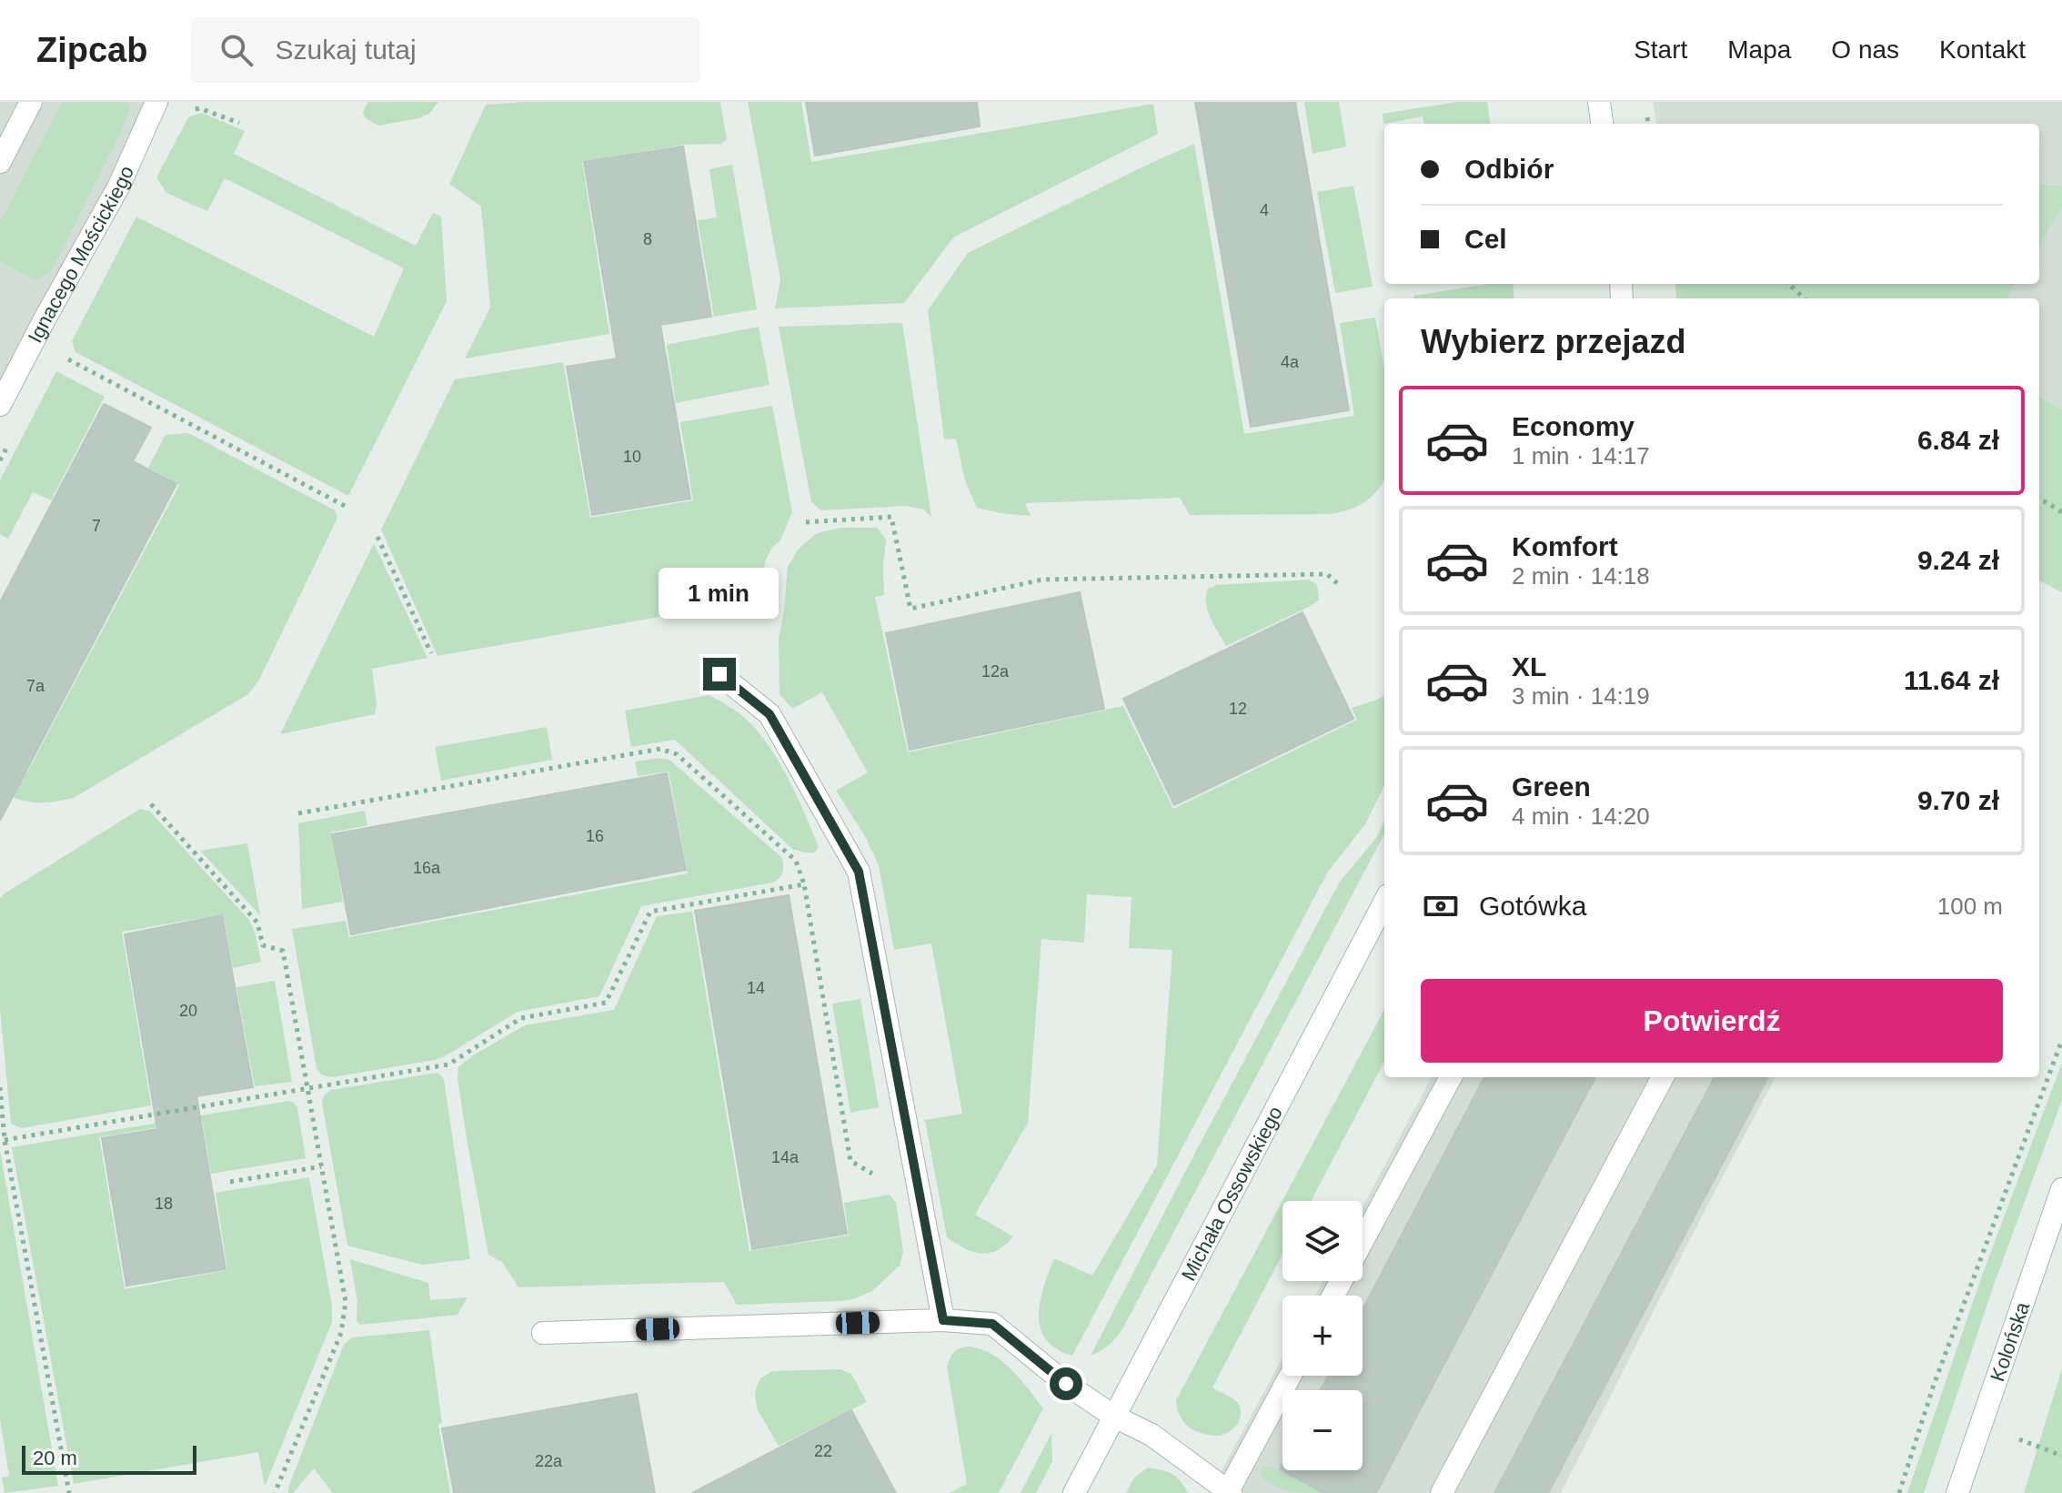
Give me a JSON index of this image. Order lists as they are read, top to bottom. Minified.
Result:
{"streets":{"street":["Ignacego Mościckiego","Michała Ossowskiego","Kolońska"]},"house_numbers":["4","8","4a","10","7","12a","7a","12","16","16a","14","20","14a","18","22","22a"],"scale_bar":"20 m","page":{"header":"Zipcab","search":"Szukaj tutaj","nav":["Start","Mapa","O nas","Kontakt"],"banner":["Odbiór","Cel"],"heading":"Wybierz przejazd","list":[{"name":"Economy","note":"1 min · 14:17","value":"6.84 zł"},{"name":"Komfort","note":"2 min · 14:18","value":"9.24 zł"},{"name":"XL","note":"3 min · 14:19","value":"11.64 zł"},{"name":"Green","note":"4 min · 14:20","value":"9.70 zł"}],"bubble":"1 min","pay":["Gotówka","100 m"],"buttons":"Potwierdź","map_buttons":["+","−"],"scale":"20 m"}}
